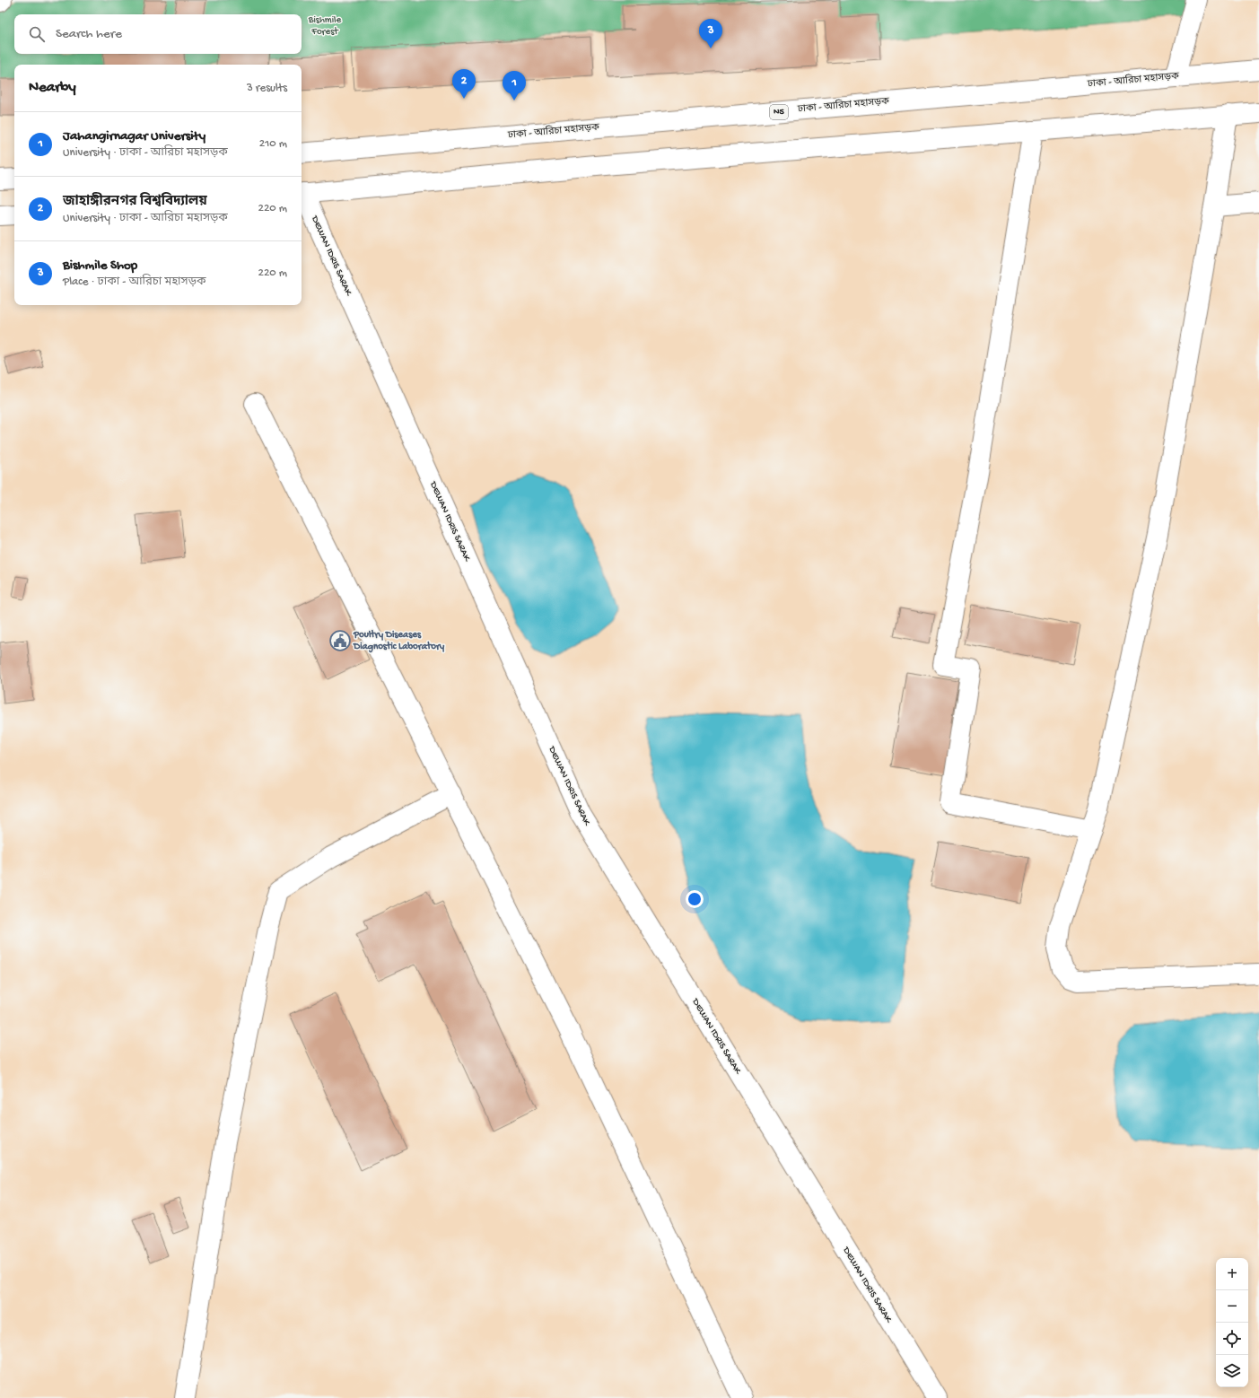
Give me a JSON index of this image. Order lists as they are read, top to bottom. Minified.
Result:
{"streets":{"main road":["ঢাকা - আরিচা মহাসড়ক","N5","DEWAN IDRIS SARAK"]},"parks":["Bishmile Forest"],"places":{"public building":["Poultry Diseases Diagnostic Laboratory"]},"page":{"search":"Search here","pins":["3","2","1"],"heading":["Nearby","3 results"],"list":[{"mark":"1","name":"Jahangirnagar University","note":"University · ঢাকা - আরিচা মহাসড়ক","value":"210 m"},{"mark":"2","name":"জাহাঙ্গীরনগর বিশ্ববিদ্যালয়","note":"University · ঢাকা - আরিচা মহাসড়ক","value":"220 m"},{"mark":"3","name":"Bishmile Shop","note":"Place · ঢাকা - আরিচা মহাসড়ক","value":"220 m"}],"map_buttons":["+","−"]}}
